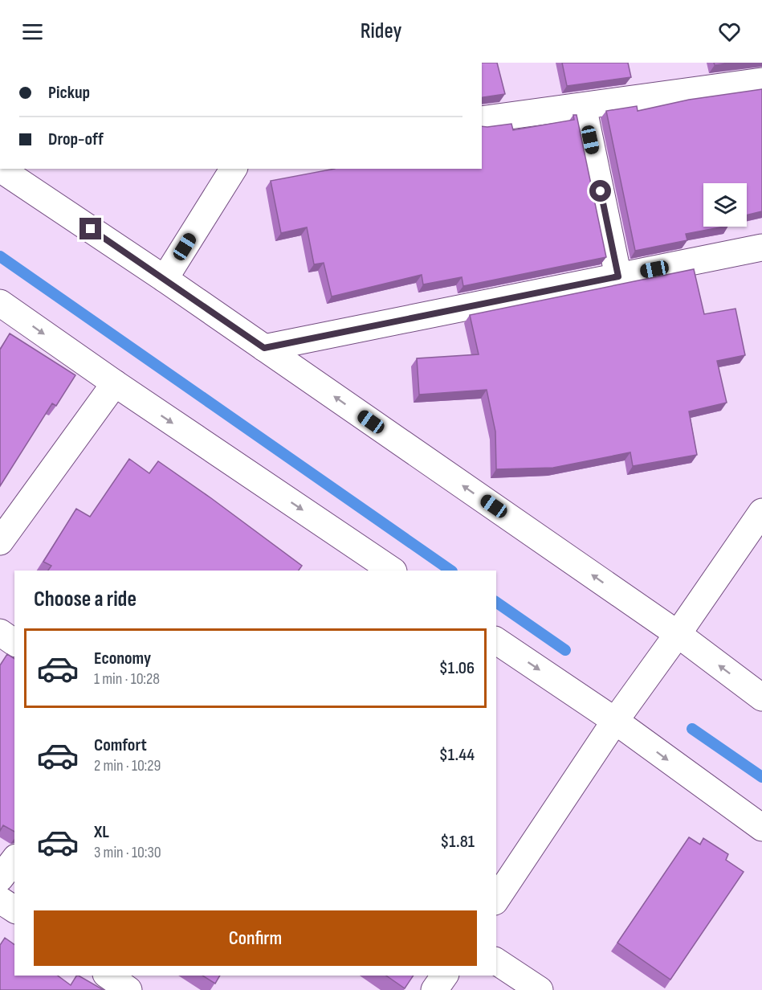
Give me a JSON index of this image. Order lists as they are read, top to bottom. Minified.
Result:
{"page":{"header":"Ridey","banner":["Pickup","Drop-off"],"heading":"Choose a ride","list":[{"name":"Economy","note":"1 min · 10:28","value":"$1.06"},{"name":"Comfort","note":"2 min · 10:29","value":"$1.44"},{"name":"XL","note":"3 min · 10:30","value":"$1.81"}],"buttons":"Confirm"}}
